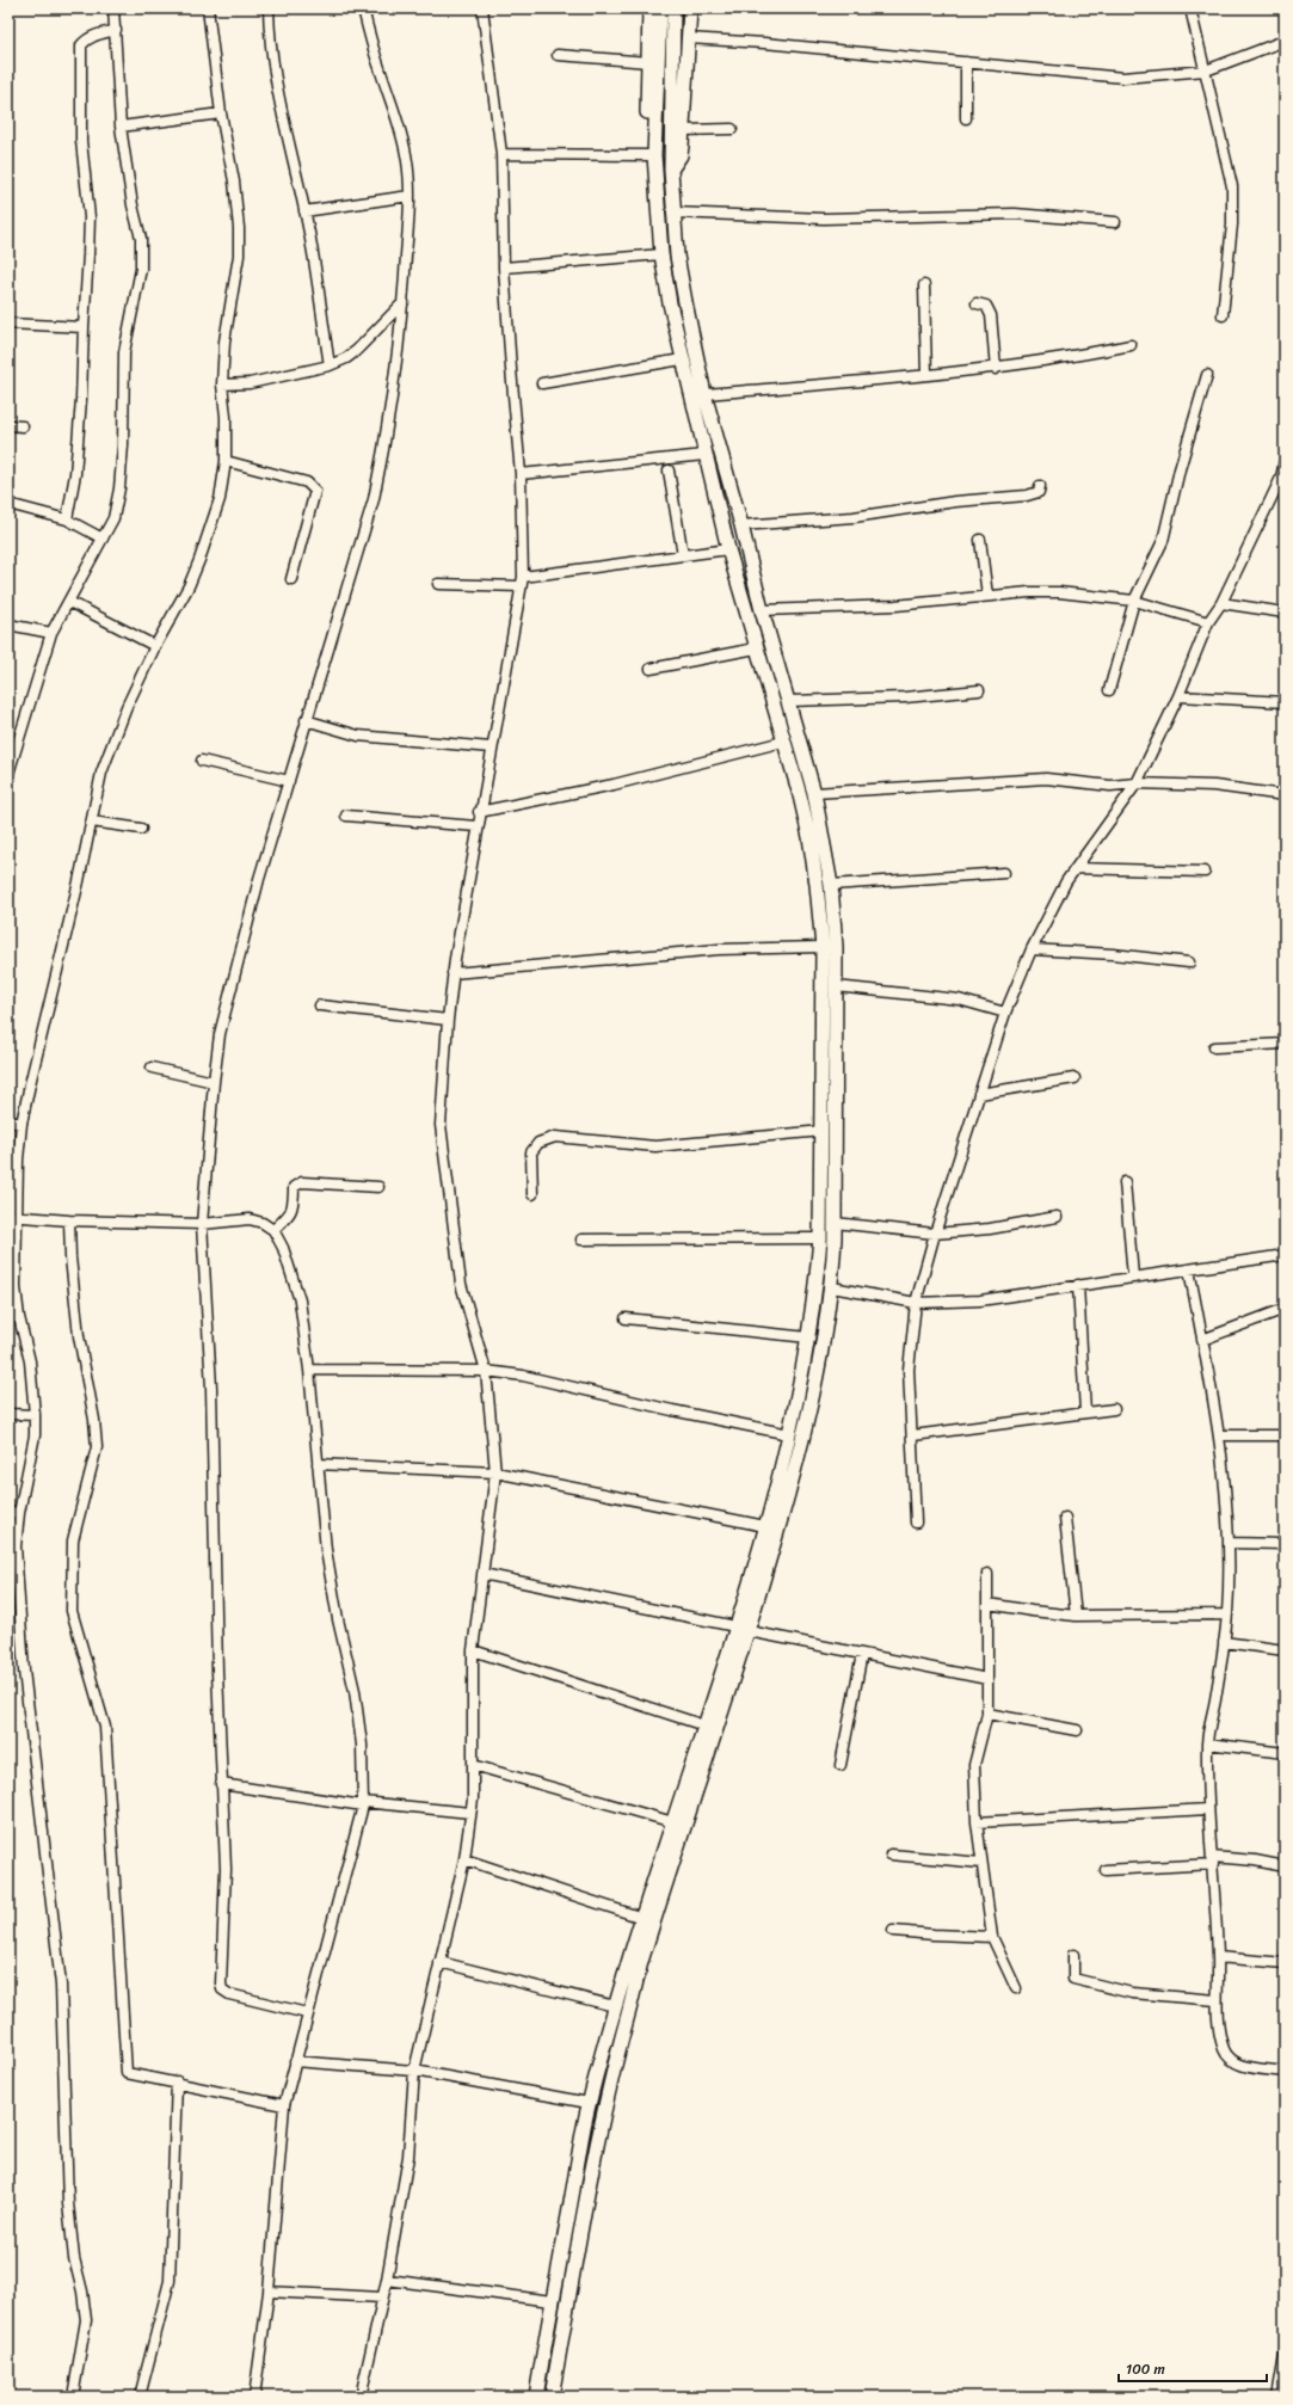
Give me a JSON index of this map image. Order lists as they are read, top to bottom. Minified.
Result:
{"scale_bar":"100 m"}
